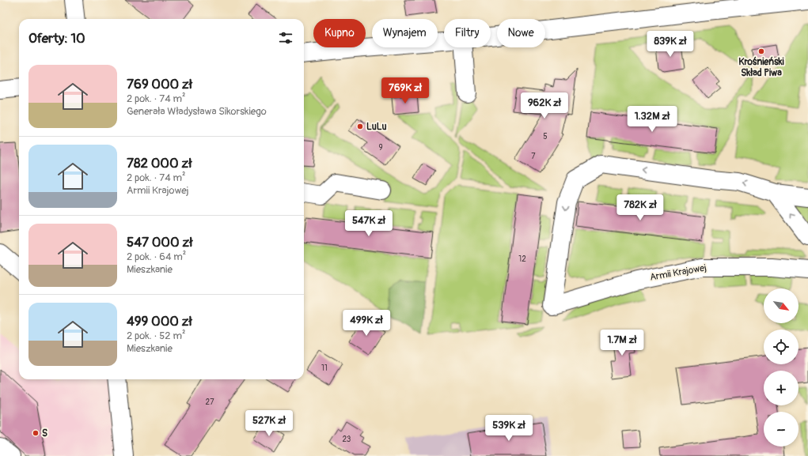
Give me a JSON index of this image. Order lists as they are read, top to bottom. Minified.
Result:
{"streets":{"street":["Armii Krajowej"]},"places":["Krośnieński Skład Piwa","LuLu","S"],"house_numbers":["5","9","7","12","11","27","23"],"north":"bottom right","page":{"chip":["Kupno","Wynajem","Filtry","Nowe"],"heading":"Oferty: 10","price":["839K zł","769K zł","962K zł","1.32M zł","782K zł","547K zł","499K zł","1.7M zł","527K zł","539K zł"],"list":[{"name":"769 000 zł","note":"2 pok. · 74 m² · Generała Władysława Sikorskiego"},{"name":"782 000 zł","note":"2 pok. · 74 m² · Armii Krajowej"},{"name":"547 000 zł","note":"2 pok. · 64 m² · Mieszkanie"},{"name":"499 000 zł","note":"2 pok. · 52 m² · Mieszkanie"}],"map_buttons":["+","−"]}}
